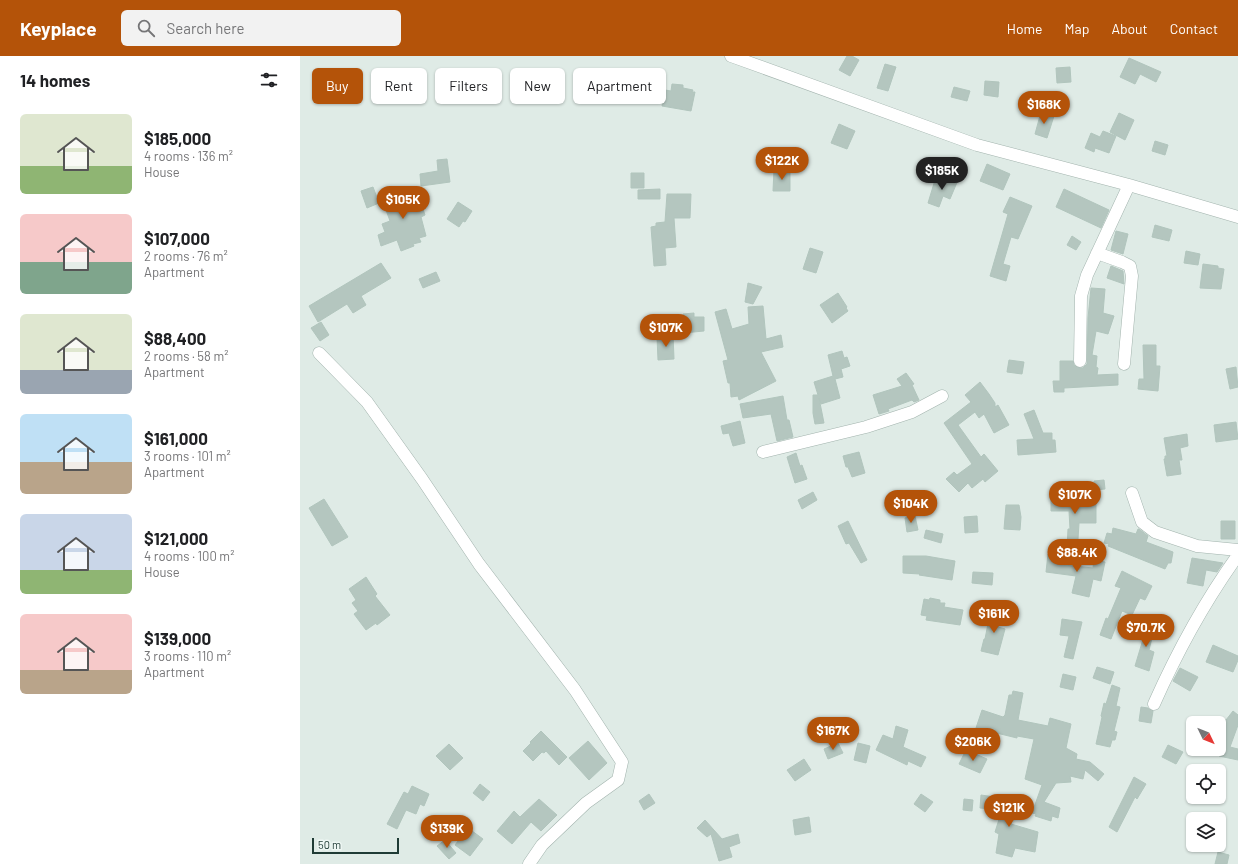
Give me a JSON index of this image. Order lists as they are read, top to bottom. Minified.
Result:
{"scale_bar":"50 m","north":"bottom right","page":{"header":"Keyplace","search":"Search here","nav":["Home","Map","About","Contact"],"heading":"14 homes","chip":["Buy","Rent","Filters","New","Apartment"],"price":["$168K","$122K","$185K","$105K","$107K","$107K","$104K","$88.4K","$161K","$70.7K","$167K","$206K","$121K","$139K"],"list":[{"name":"$185,000","note":"4 rooms · 136 m² · House"},{"name":"$107,000","note":"2 rooms · 76 m² · Apartment"},{"name":"$88,400","note":"2 rooms · 58 m² · Apartment"},{"name":"$161,000","note":"3 rooms · 101 m² · Apartment"},{"name":"$121,000","note":"4 rooms · 100 m² · House"},{"name":"$139,000","note":"3 rooms · 110 m² · Apartment"}],"scale":"50 m"}}
